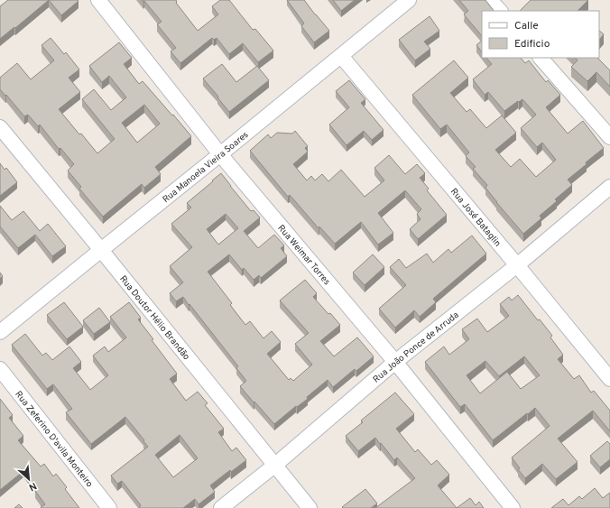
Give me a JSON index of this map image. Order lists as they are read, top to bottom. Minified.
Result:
{"streets":{"street":["Rua Manoela Vieira Soares","Rua José Bataglin","Rua Weimar Torres","Rua Doutor Hélio Brandão","Rua João Ponce de Arruda","Rua Zeferino D'avila Monteiro"]},"crossings":[["Rua Manoela Vieira Soares","Rua José Bataglin"],["Rua Manoela Vieira Soares","Rua Weimar Torres"],["Rua Manoela Vieira Soares","Rua Doutor Hélio Brandão"],["Rua José Bataglin","Rua João Ponce de Arruda"],["Rua Weimar Torres","Rua João Ponce de Arruda"],["Rua Doutor Hélio Brandão","Rua João Ponce de Arruda"]],"legend":["Calle","Edificio"],"north":"bottom right"}
